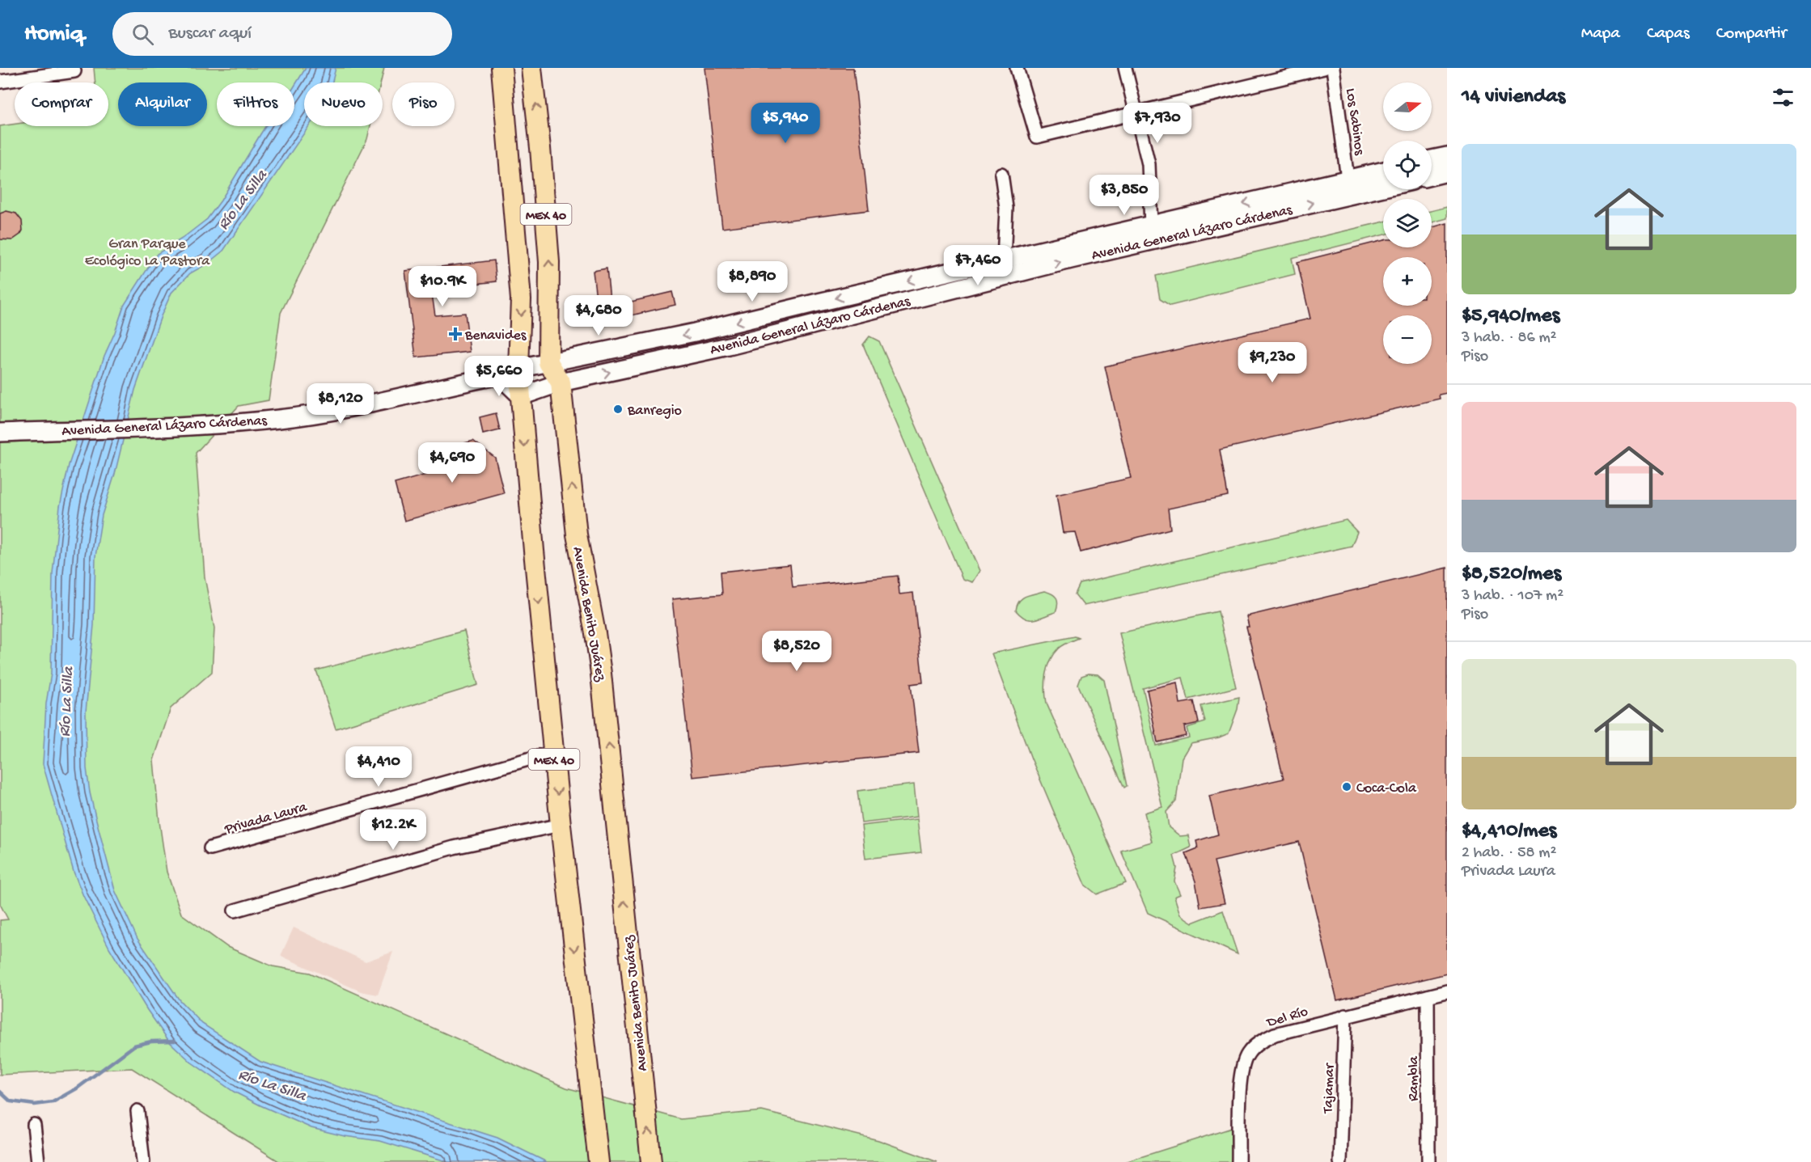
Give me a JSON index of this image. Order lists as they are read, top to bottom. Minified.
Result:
{"streets":{"main road":["MEX 40","Avenida Benito Juárez"],"street":["Los Sabinos","Avenida General Lázaro Cárdenas","Privada Laura","Del Río","Rambla","Tajamar"]},"crossings":[["Los Sabinos","Avenida General Lázaro Cárdenas"],["MEX 40","Avenida General Lázaro Cárdenas"],["MEX 40","Avenida Benito Juárez"],["MEX 40","Privada Laura"],["Avenida General Lázaro Cárdenas","Avenida Benito Juárez"],["Del Río","Rambla"],["Del Río","Tajamar"]],"water":["Río La Silla"],"parks":["Gran Parque Ecológico La Pastora"],"places":{"health":["Benavides"],"other":["Banregio","Coca-Cola"]},"north":"right","page":{"header":"Homiq","search":"Buscar aquí","nav":["Mapa","Capas","Compartir"],"heading":"14 viviendas","map_buttons":["+","−"],"chip":["Comprar","Alquilar","Filtros","Nuevo","Piso"],"price":["$5,940","$7,930","$3,850","$7,460","$8,890","$10.9K","$4,680","$9,230","$5,660","$8,120","$4,690","$8,520","$4,410","$12.2K"],"list":[{"name":"$5,940/mes","note":"3 hab. · 86 m² · Piso"},{"name":"$8,520/mes","note":"3 hab. · 107 m² · Piso"},{"name":"$4,410/mes","note":"2 hab. · 58 m² · Privada Laura"}]}}
